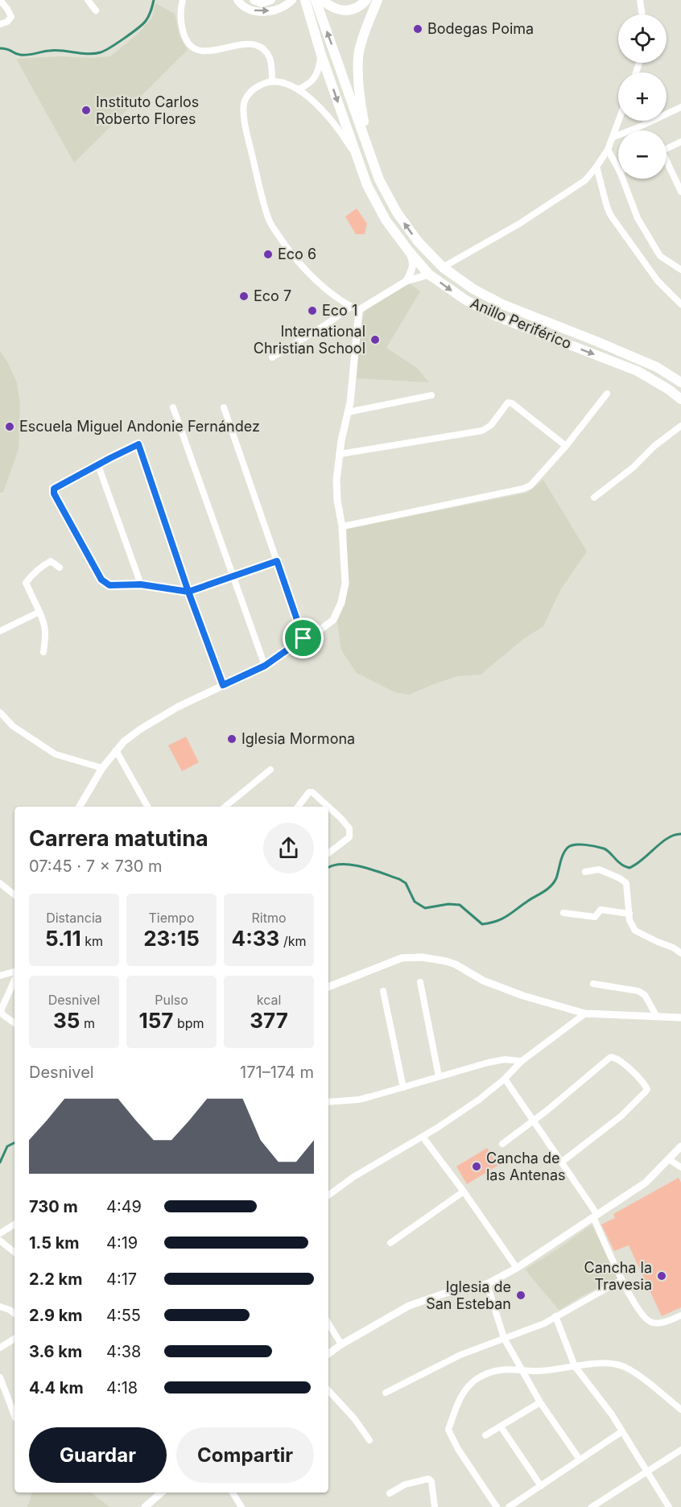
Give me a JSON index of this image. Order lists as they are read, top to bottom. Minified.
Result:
{"streets":{"highway":["Anillo Periférico"]},"places":["Bodegas Poima","Instituto Carlos Roberto Flores","Eco 6","Eco 7","Eco 1","International Christian School","Escuela Miguel Andonie Fernández","Iglesia Mormona","Cancha de las Antenas","Cancha la Travesia","Iglesia de San Esteban"],"page":{"map_buttons":["+","−"],"heading":["Carrera matutina","07:45 · 7 × 730 m"],"stats":[["Distancia","5.11 km"],["Tiempo","23:15"],["Ritmo","4:33 /km"],["Desnivel","35 m"],["Pulso","157 bpm"],["kcal","377"]],"chart":["Desnivel","171–174 m"],"list":[{"name":"730 m","note":"4:49"},{"name":"1.5 km","note":"4:19"},{"name":"2.2 km","note":"4:17"},{"name":"2.9 km","note":"4:55"},{"name":"3.6 km","note":"4:38"},{"name":"4.4 km","note":"4:18"}],"buttons":["Guardar","Compartir"]}}
